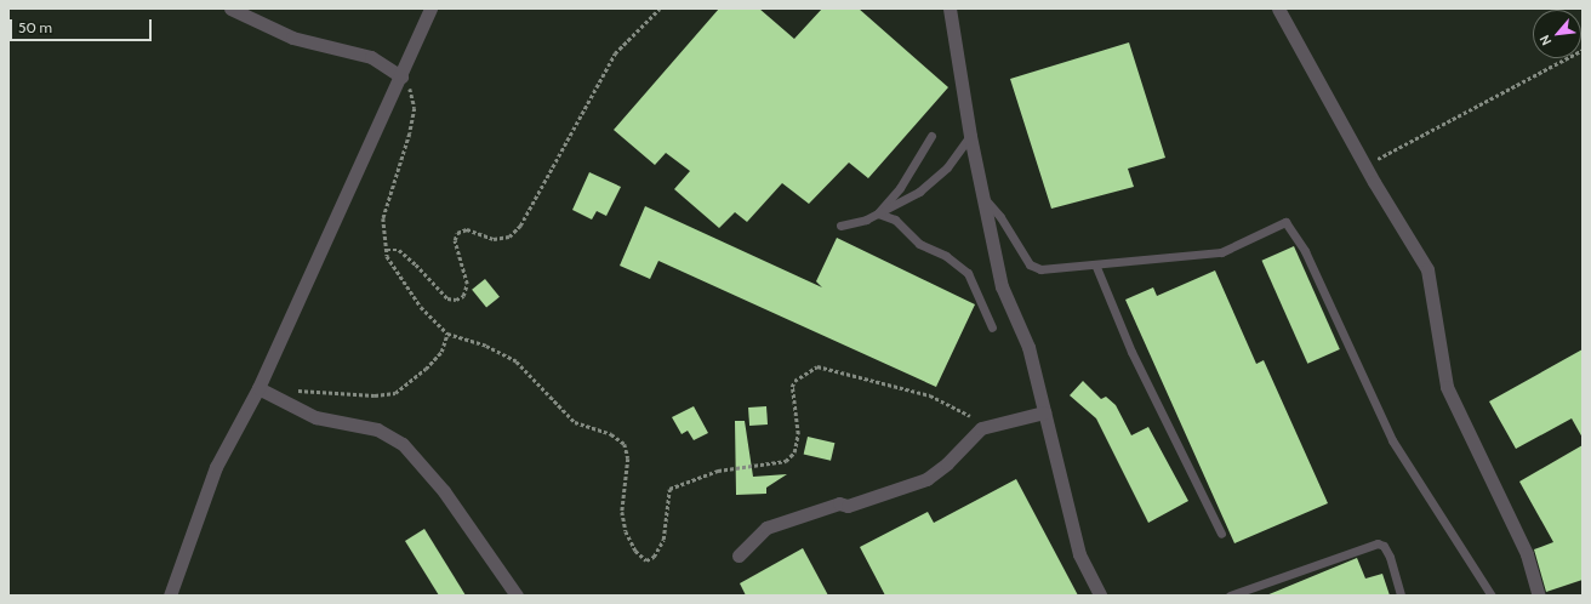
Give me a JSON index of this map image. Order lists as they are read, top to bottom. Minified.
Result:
{"scale_bar":"50 m","north":"bottom left"}
